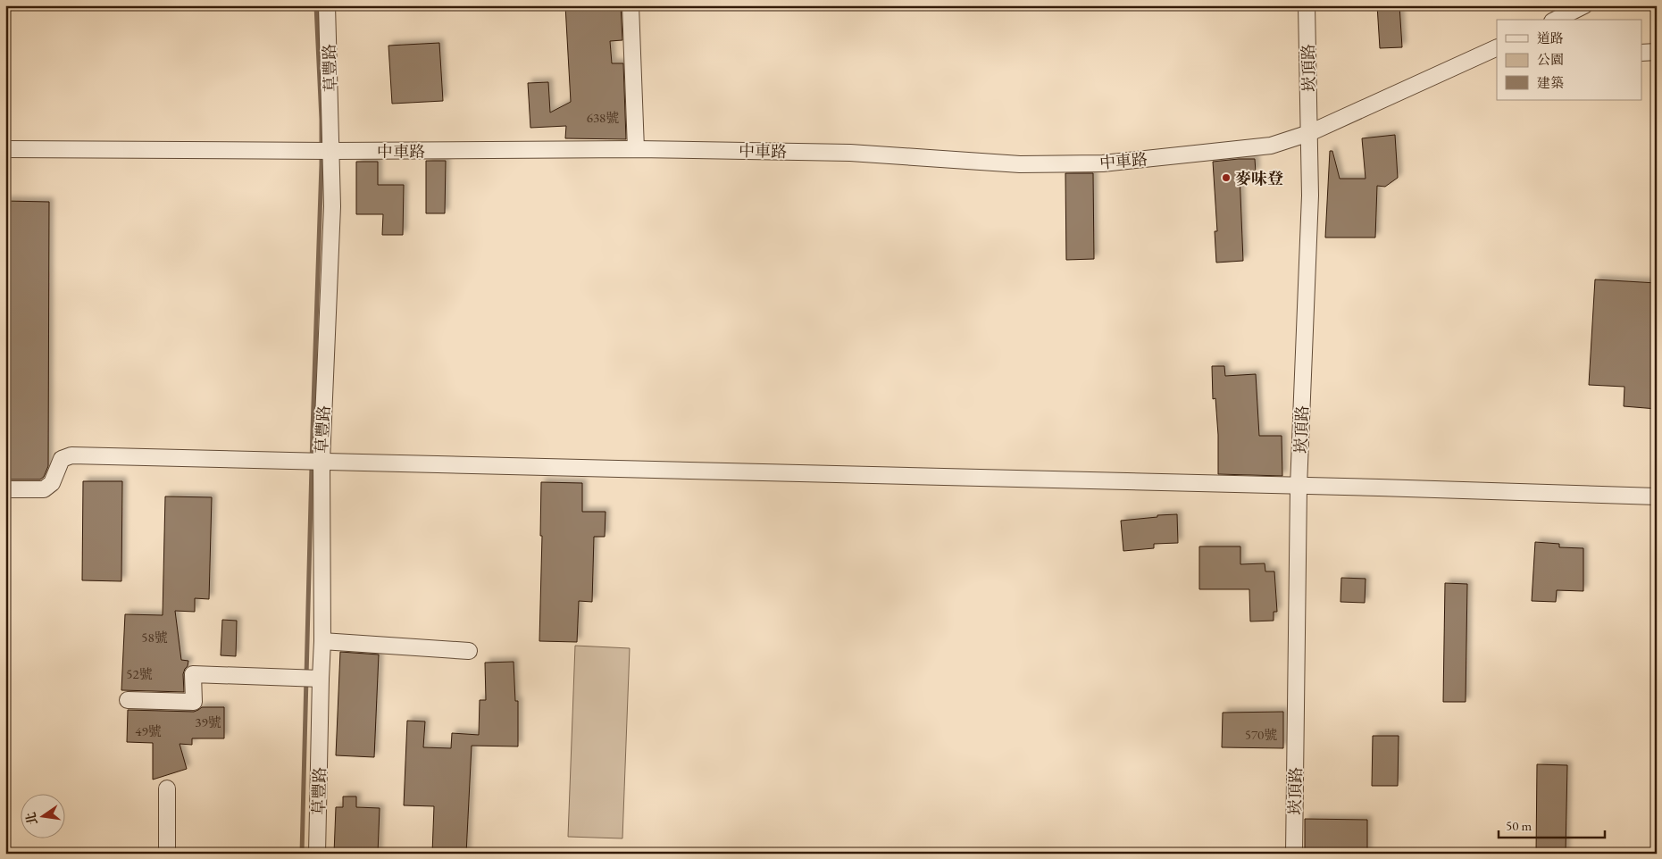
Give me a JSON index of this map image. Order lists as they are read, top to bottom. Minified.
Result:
{"streets":{"street":["草豐路","崁頂路","中車路"]},"crossings":[["草豐路","中車路"],["崁頂路","中車路"]],"places":["麥味登"],"house_numbers":["638號","58號","52號","39號","49號","570號"],"legend":["道路","公園","建築"],"scale_bar":"50 m","north":"left"}
